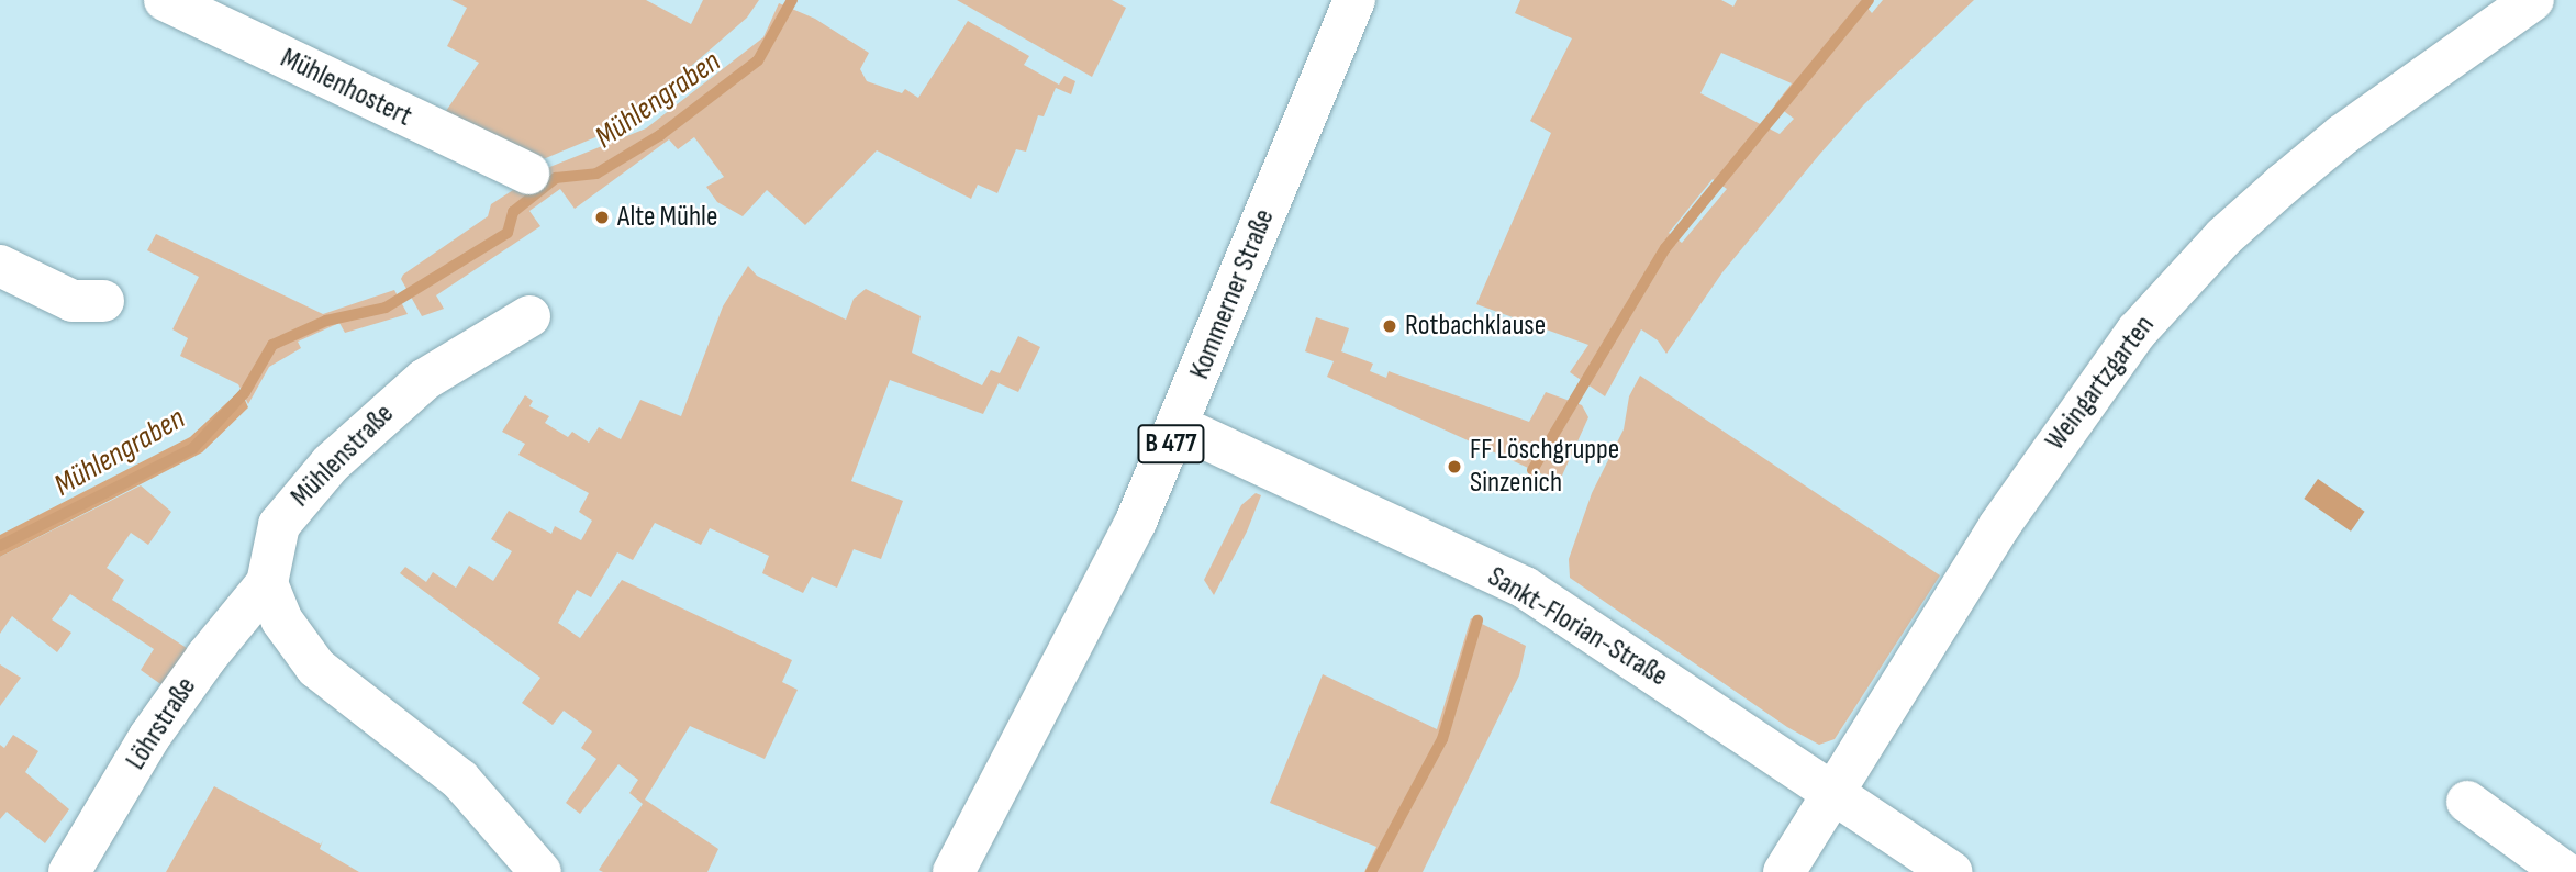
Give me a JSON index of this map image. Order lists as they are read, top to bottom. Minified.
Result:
{"streets":{"street":["Mühlenhostert","Kommerner Straße","Weingartzgarten","B 477","Mühlenstraße","Sankt-Florian-Straße","Löhrstraße"]},"crossings":[["Kommerner Straße","Sankt-Florian-Straße"],["Weingartzgarten","Sankt-Florian-Straße"],["Mühlenstraße","Löhrstraße"]],"water":["Mühlengraben"],"places":["Alte Mühle","Rotbachklause","FF Löschgruppe Sinzenich"]}
